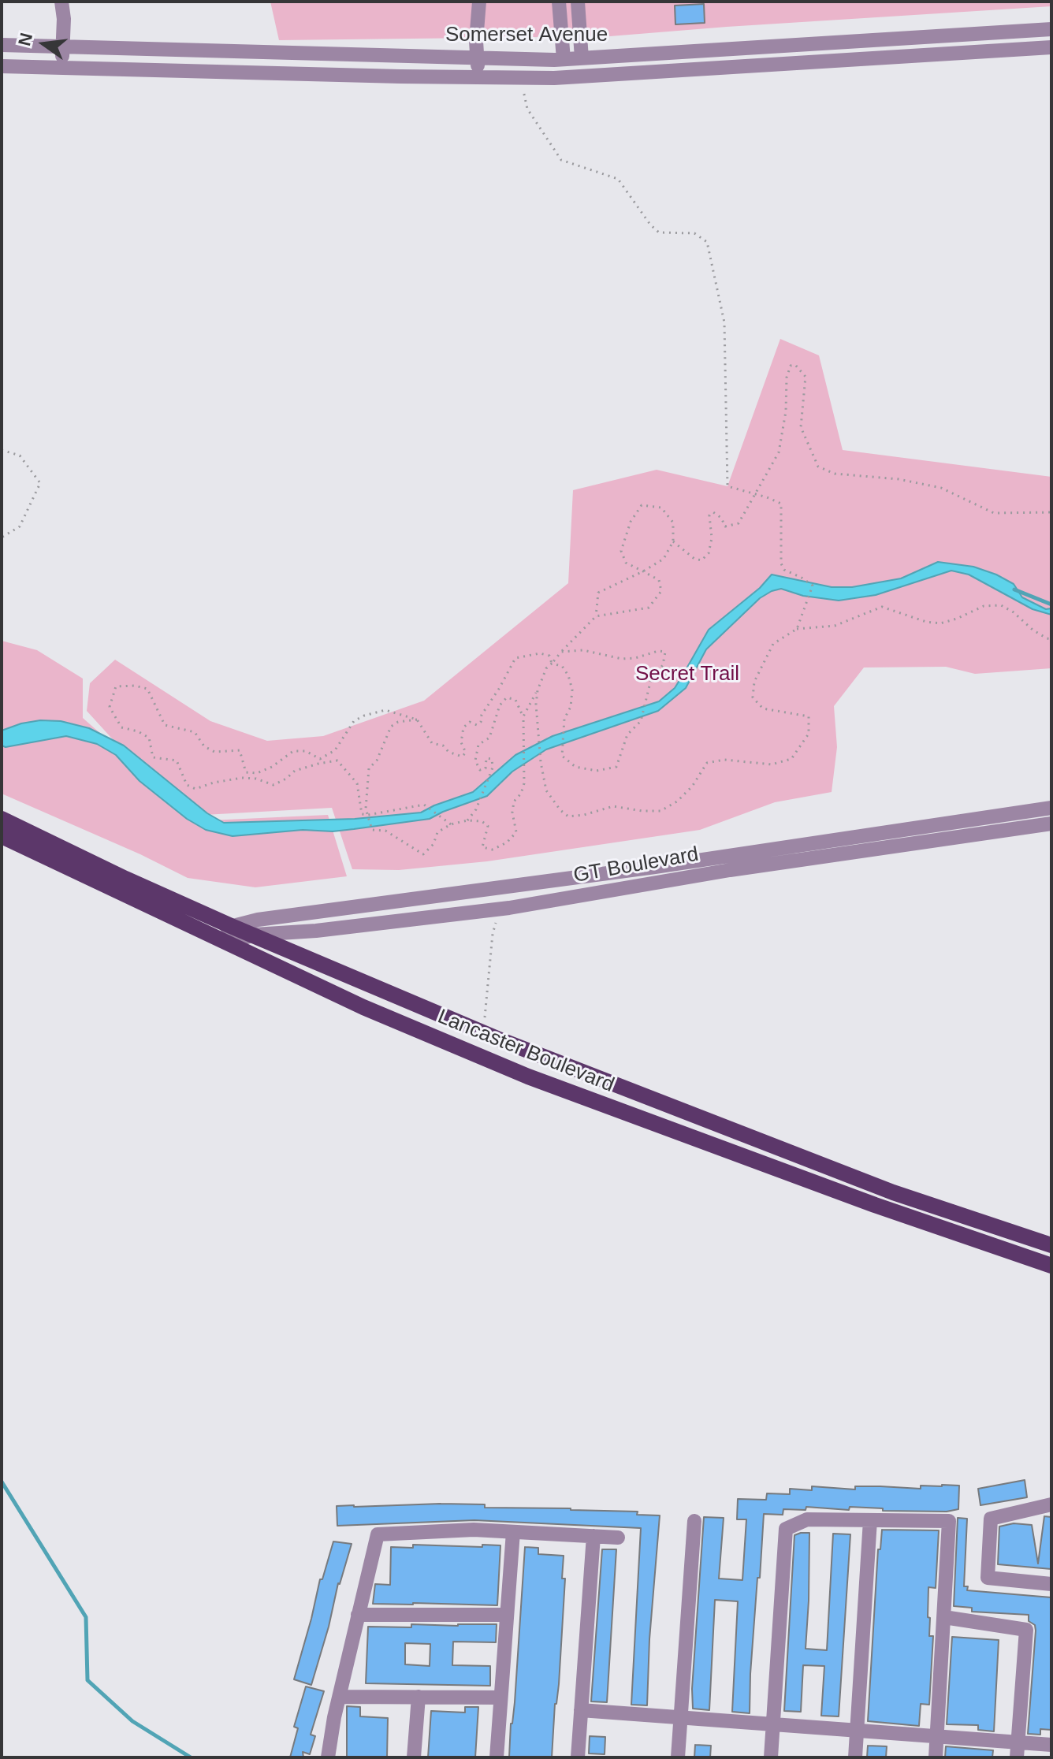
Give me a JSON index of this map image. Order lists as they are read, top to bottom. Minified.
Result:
{"streets":{"main road":["Lancaster Boulevard"],"street":["Somerset Avenue","GT Boulevard"]},"crossings":[["GT Boulevard","Lancaster Boulevard"]],"parks":["Secret Trail"],"north":"left"}
